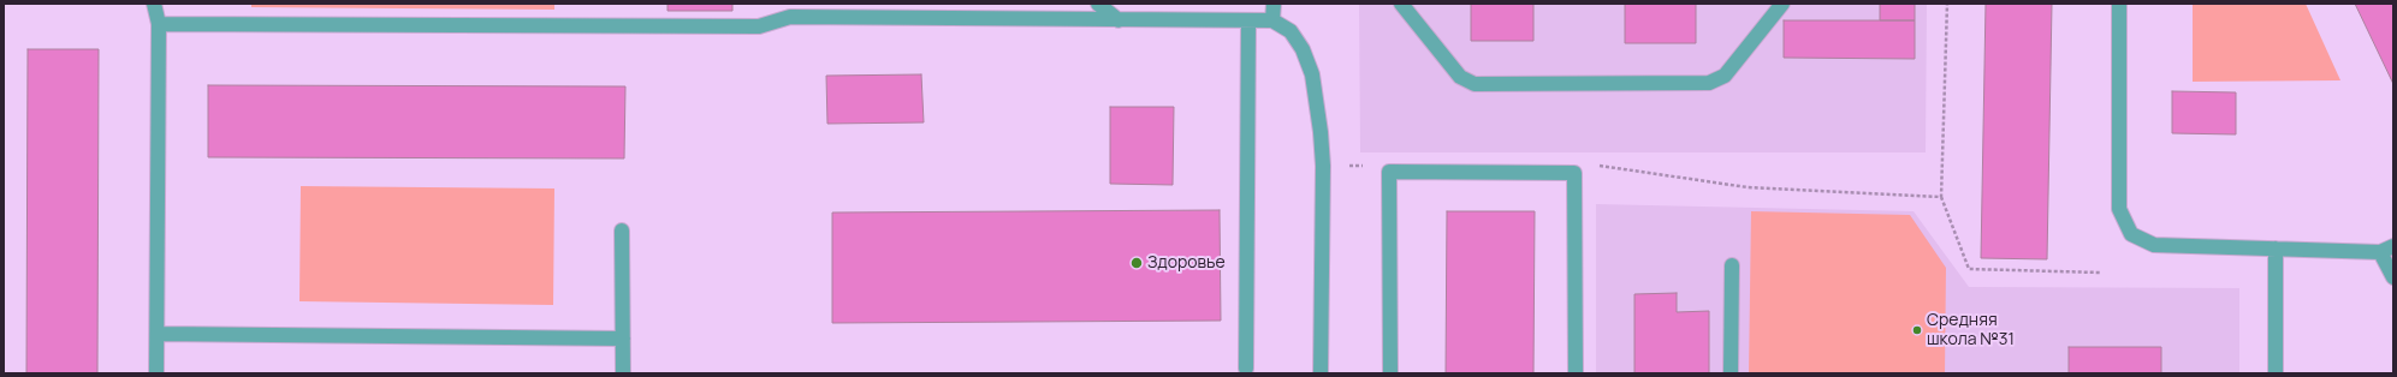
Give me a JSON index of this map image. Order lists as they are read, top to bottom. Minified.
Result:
{"places":["Здоровье","Средняя школа №31"]}
